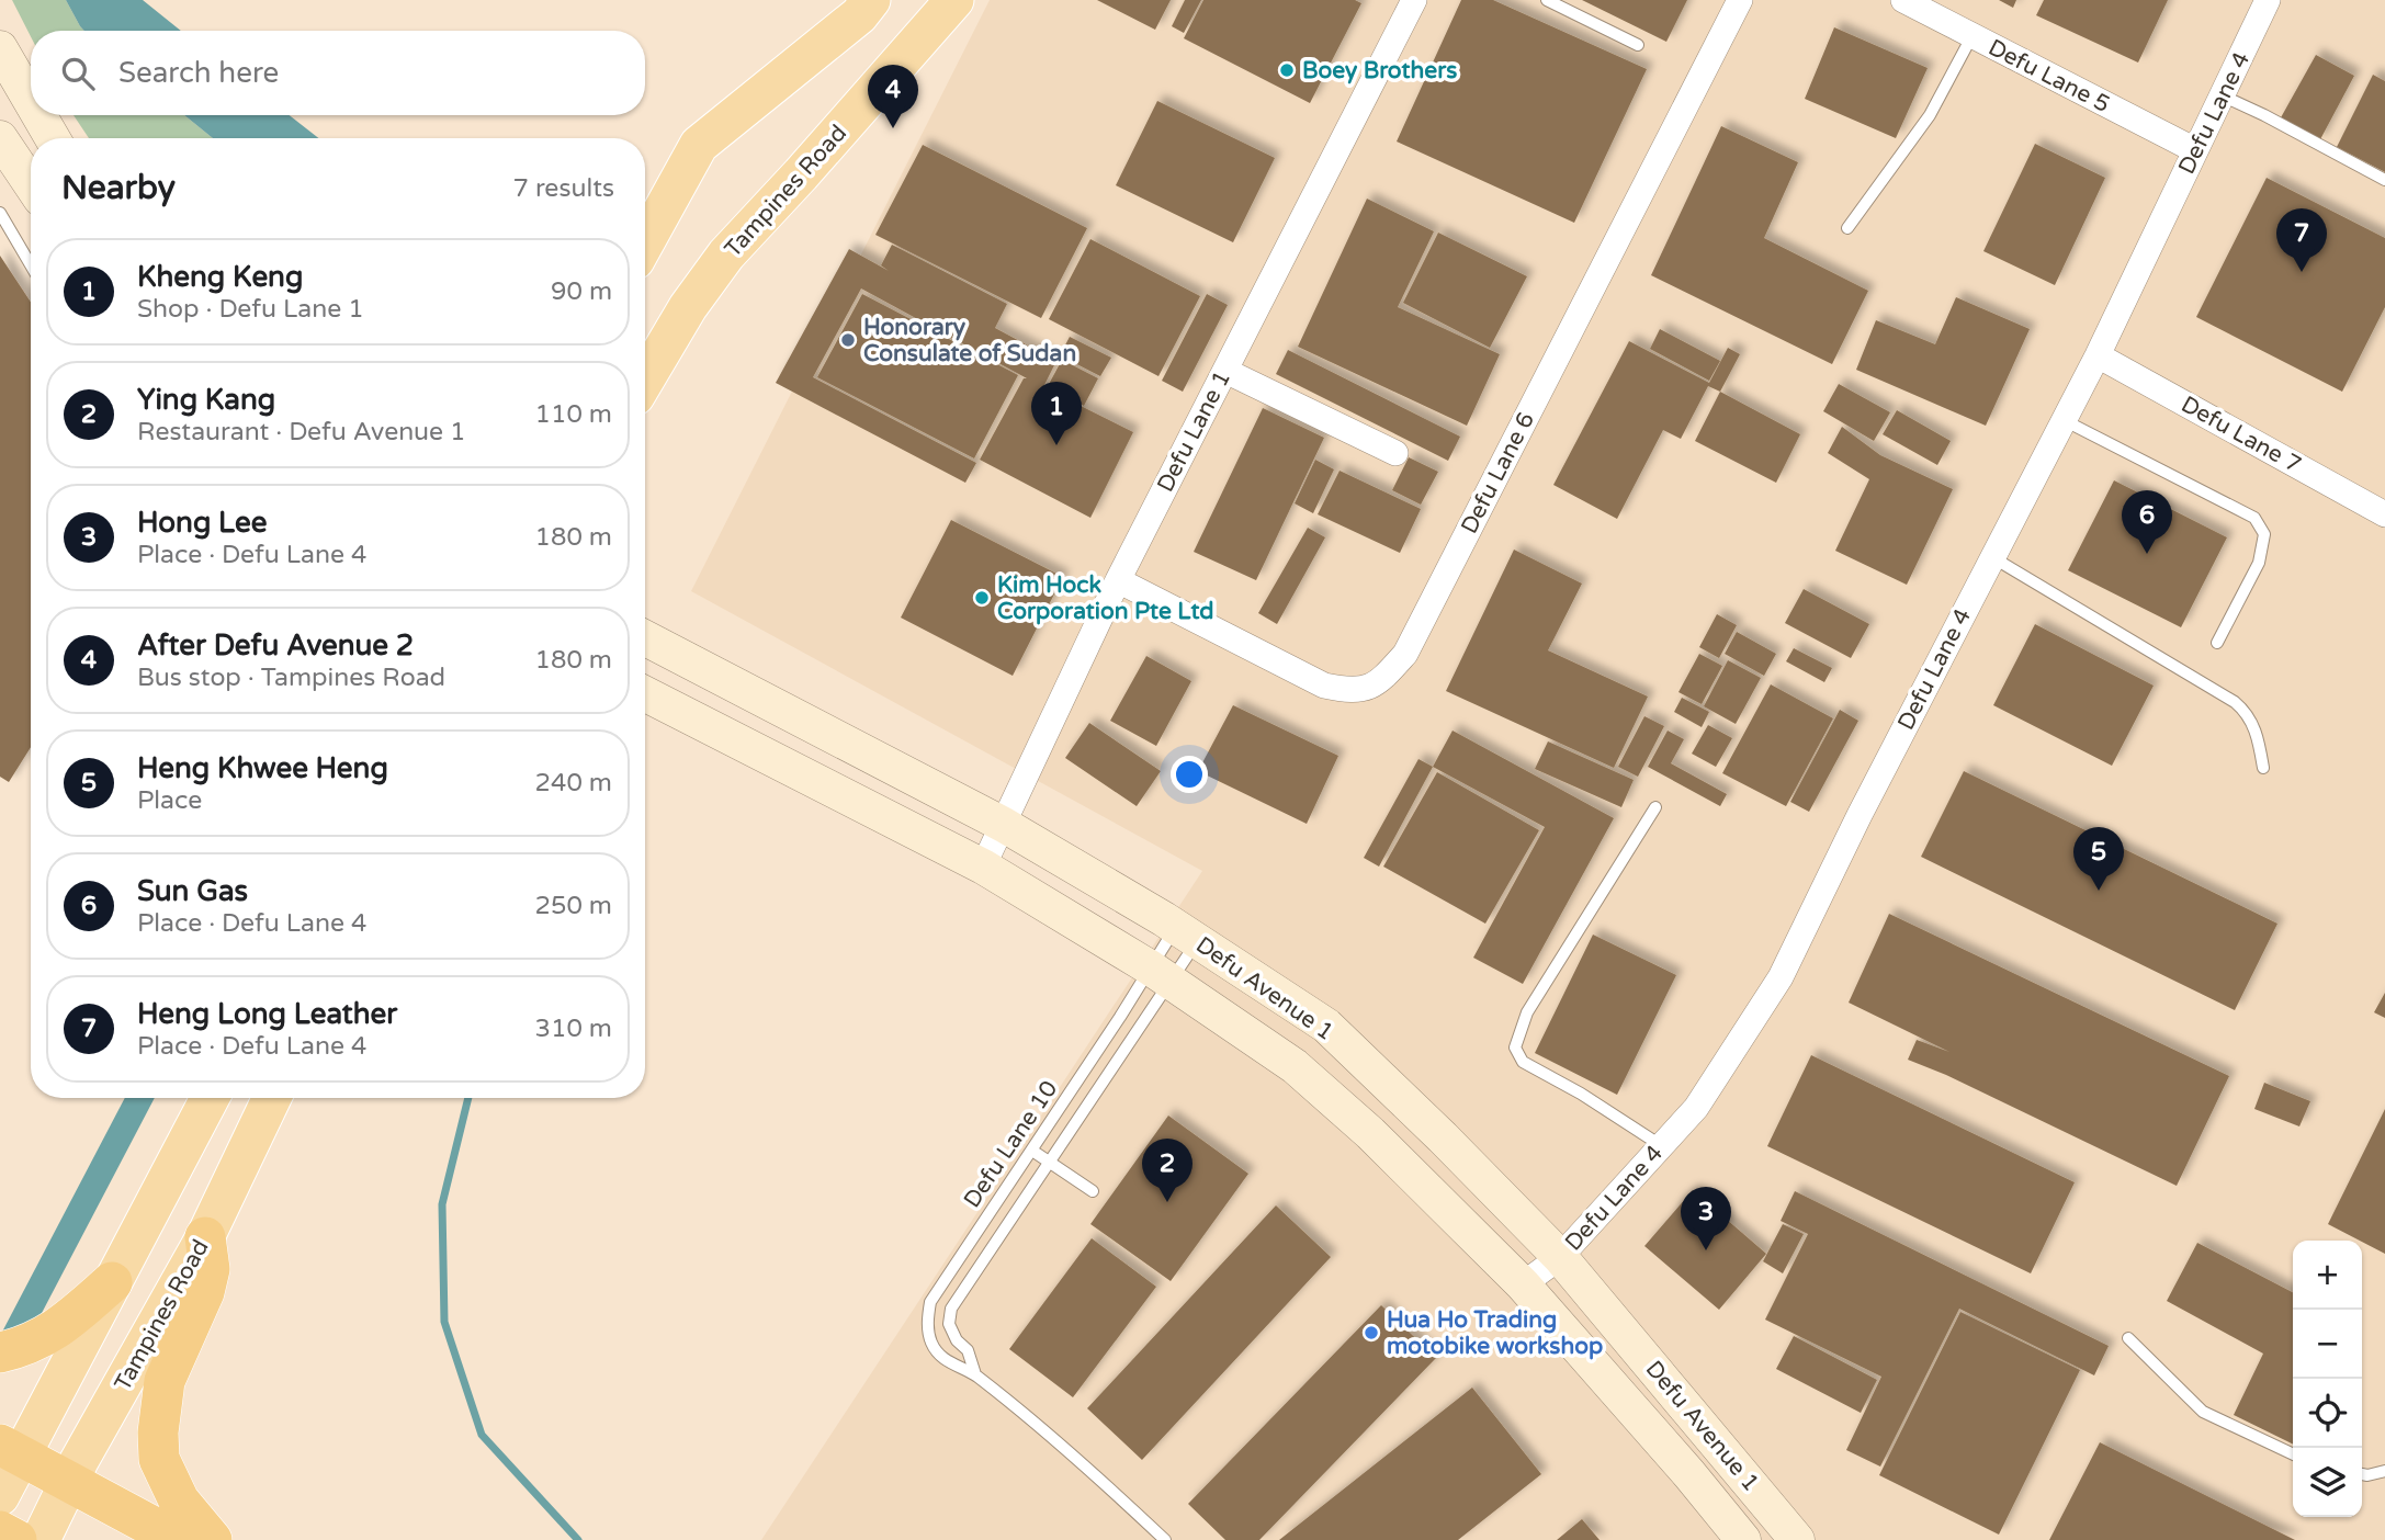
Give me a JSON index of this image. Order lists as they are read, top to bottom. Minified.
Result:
{"streets":{"main road":["Tampines Road","Defu Avenue 1"],"street":["Defu Lane 5","Defu Lane 4","Defu Lane 1","Defu Lane 7","Defu Lane 6"],"lane":["Defu Lane 10"]},"crossings":[["Defu Lane 5","Defu Lane 4"],["Defu Lane 4","Defu Lane 7"],["Defu Lane 4","Defu Avenue 1"],["Defu Lane 1","Defu Lane 6"],["Defu Lane 1","Defu Avenue 1"],["Defu Avenue 1","Defu Lane 10"]],"places":["Boey Brothers","Honorary Consulate of Sudan","Kim Hock Corporation Pte Ltd","Hua Ho Trading motobike workshop"],"page":{"search":"Search here","pins":["4","7","1","6","5","2","3"],"heading":["Nearby","7 results"],"list":[{"mark":"1","name":"Kheng Keng","note":"Shop · Defu Lane 1","value":"90 m"},{"mark":"2","name":"Ying Kang","note":"Restaurant · Defu Avenue 1","value":"110 m"},{"mark":"3","name":"Hong Lee","note":"Place · Defu Lane 4","value":"180 m"},{"mark":"4","name":"After Defu Avenue 2","note":"Bus stop · Tampines Road","value":"180 m"},{"mark":"5","name":"Heng Khwee Heng","note":"Place","value":"240 m"},{"mark":"6","name":"Sun Gas","note":"Place · Defu Lane 4","value":"250 m"},{"mark":"7","name":"Heng Long Leather","note":"Place · Defu Lane 4","value":"310 m"}],"map_buttons":["+","−"]}}
